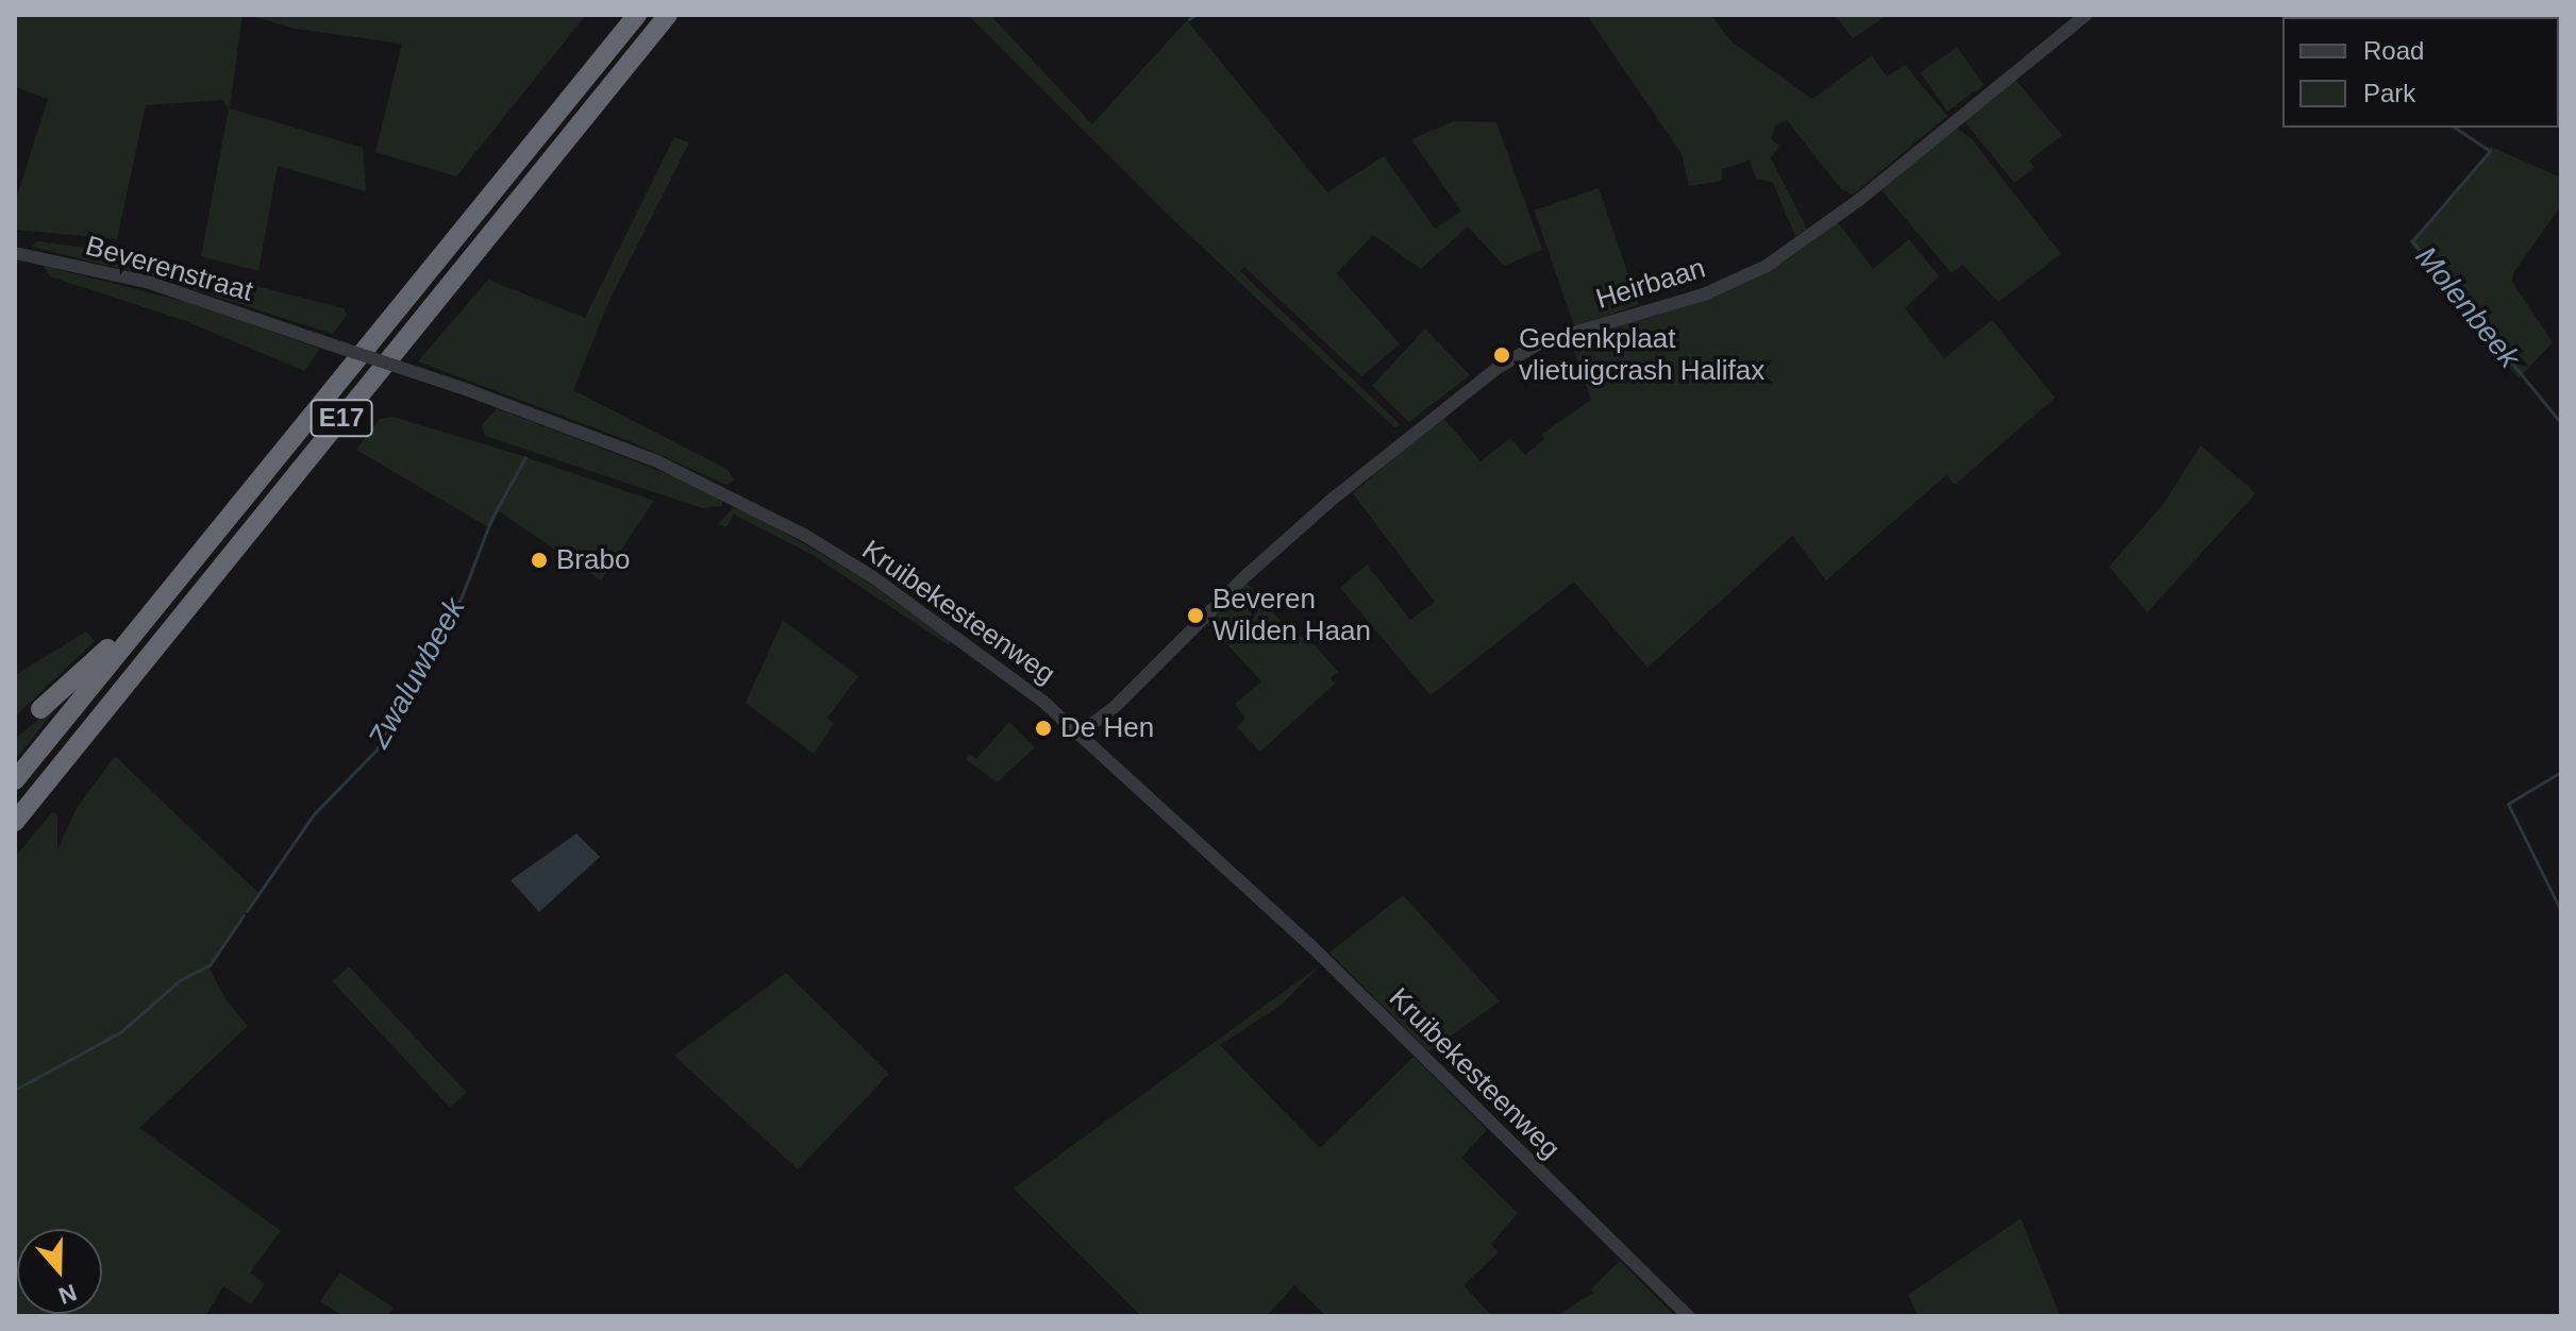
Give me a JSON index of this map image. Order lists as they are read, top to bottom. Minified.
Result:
{"streets":{"highway":["E17"],"street":["Beverenstraat","Heirbaan","Kruibekesteenweg"]},"crossings":[["Beverenstraat","Kruibekesteenweg"],["Heirbaan","Kruibekesteenweg"]],"water":["Molenbeek","Zwaluwbeek"],"places":["Gedenkplaat vlietuigcrash Halifax","Brabo","Beveren Wilden Haan","De Hen"],"legend":["Road","Park"],"north":"bottom"}
